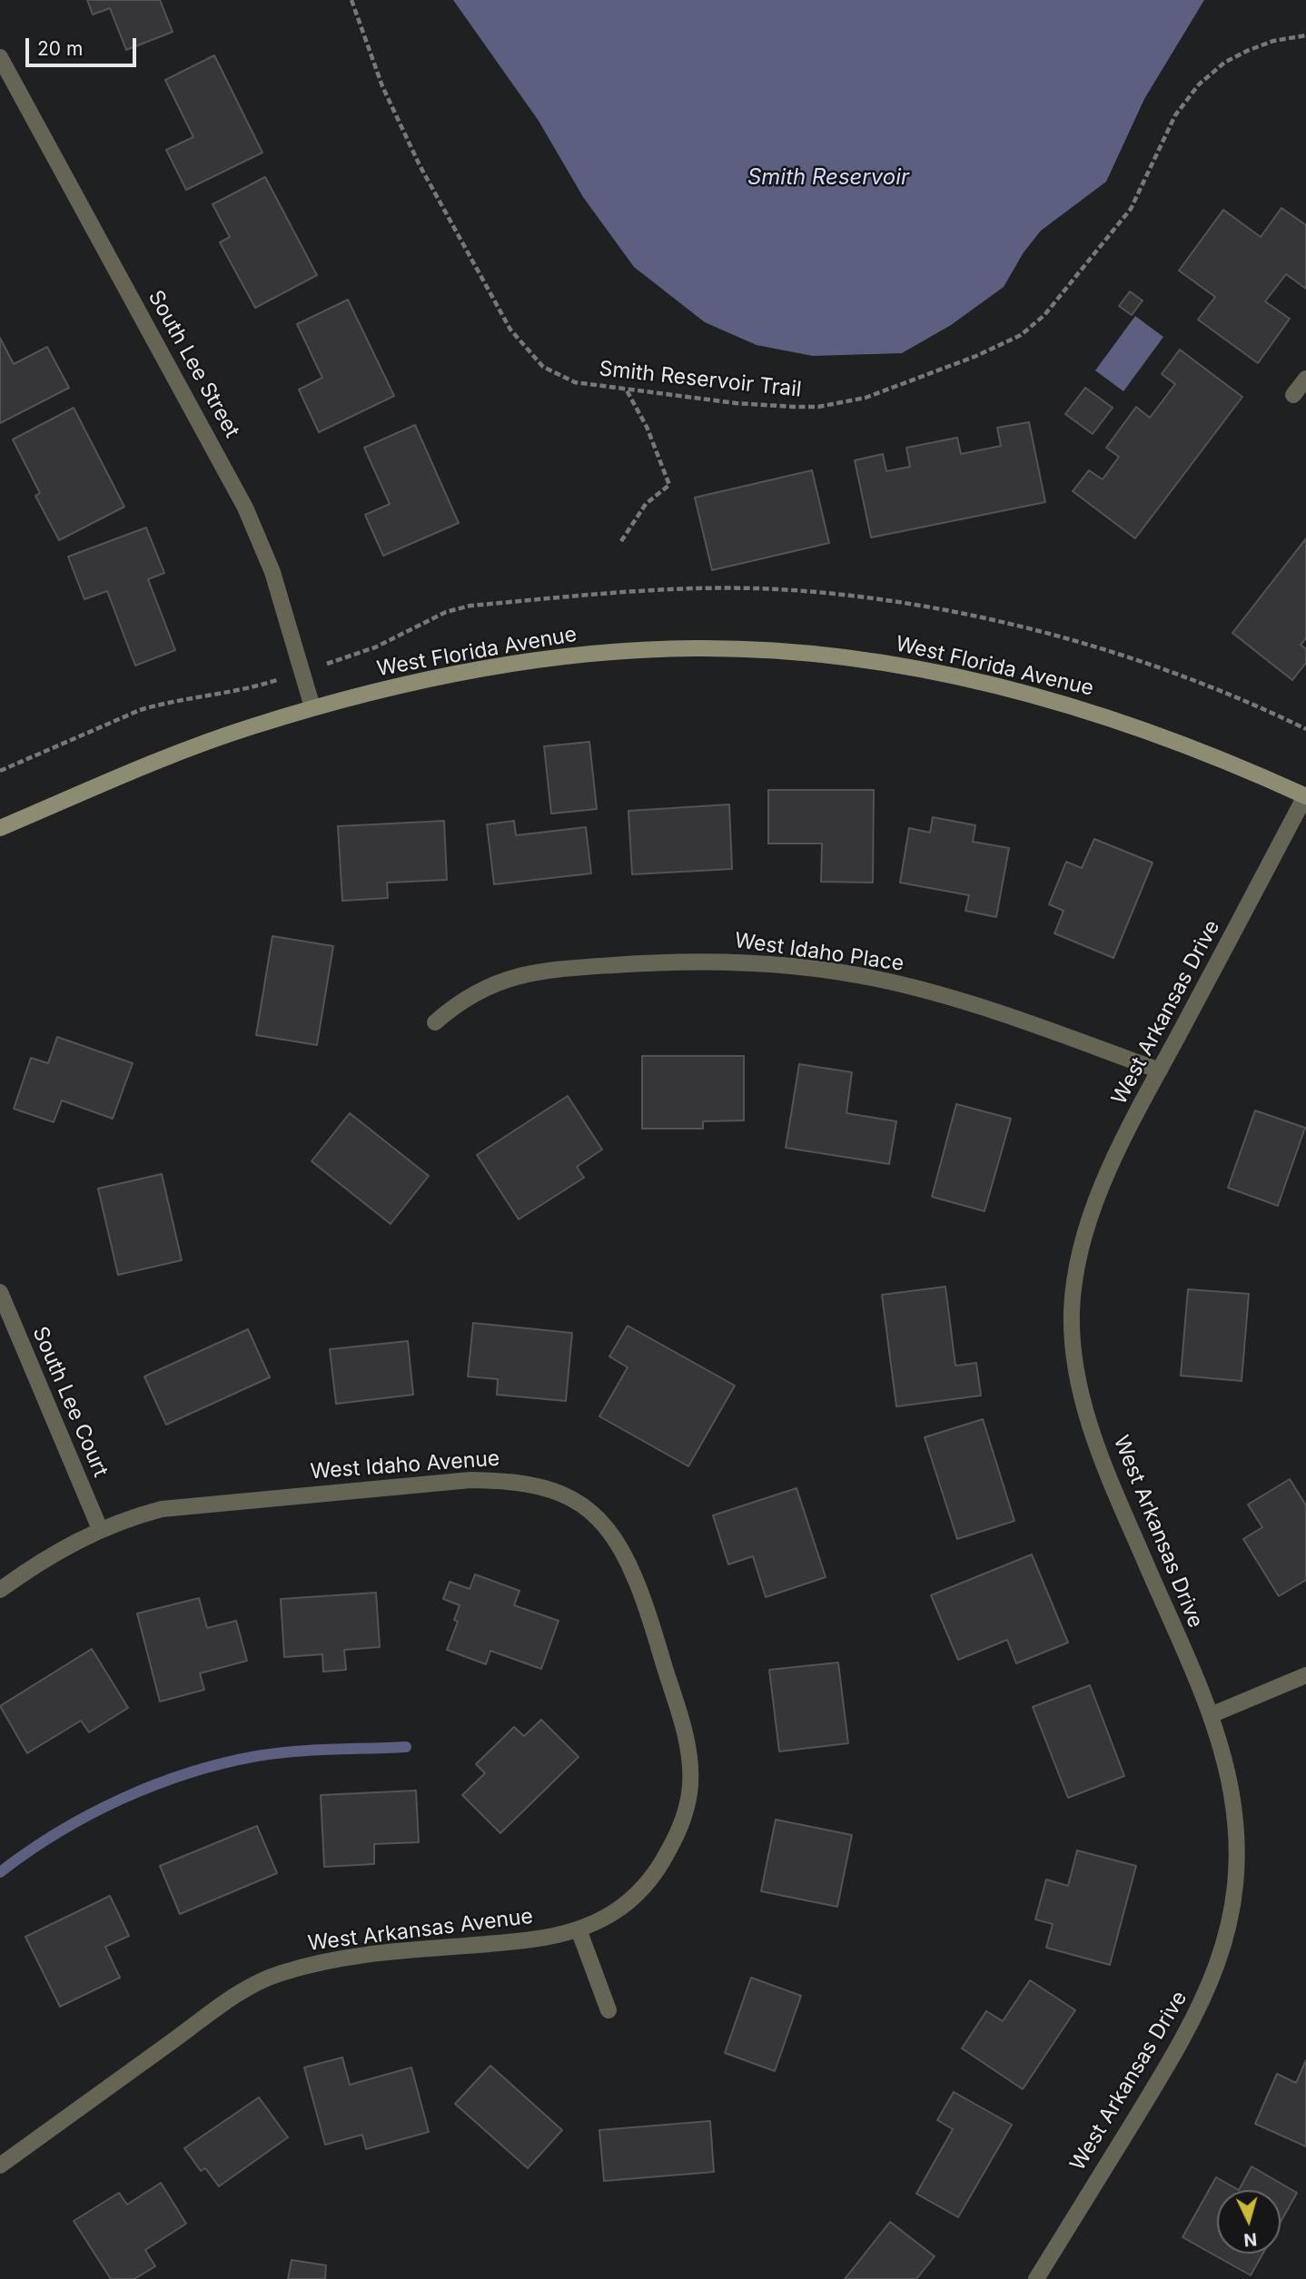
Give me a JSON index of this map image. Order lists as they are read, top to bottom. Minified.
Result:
{"streets":{"street":["South Lee Street","West Florida Avenue","West Idaho Place","West Arkansas Drive","South Lee Court","West Idaho Avenue","West Arkansas Avenue"],"path":["Smith Reservoir Trail"]},"crossings":[["South Lee Street","West Florida Avenue"],["West Florida Avenue","West Arkansas Drive"],["West Idaho Place","West Arkansas Drive"],["South Lee Court","West Idaho Avenue"],["West Idaho Avenue","West Arkansas Avenue"]],"water":["Smith Reservoir"],"scale_bar":"20 m","north":"bottom"}
